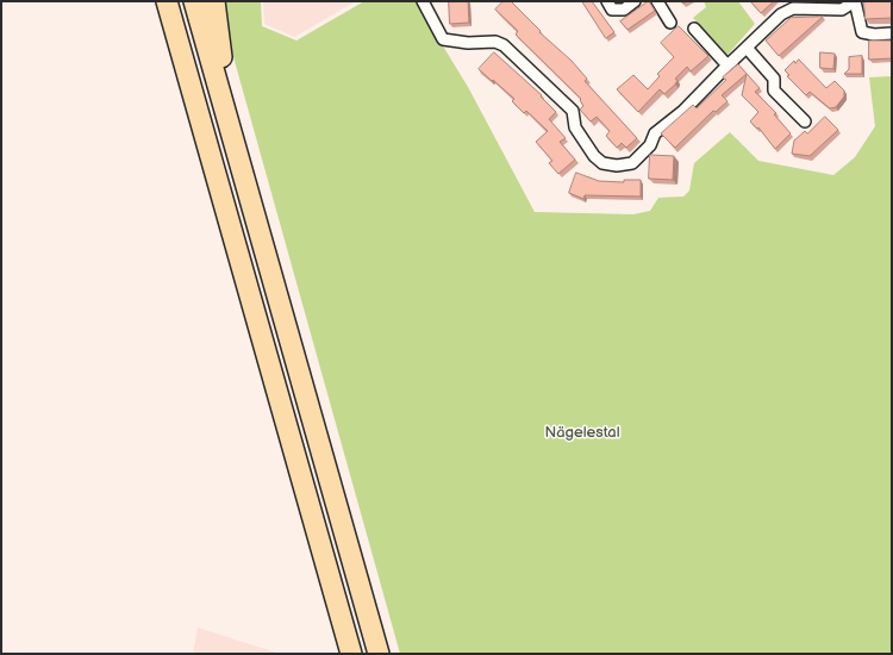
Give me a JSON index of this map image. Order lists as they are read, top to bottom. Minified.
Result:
{"parks":["Nägelestal"]}
